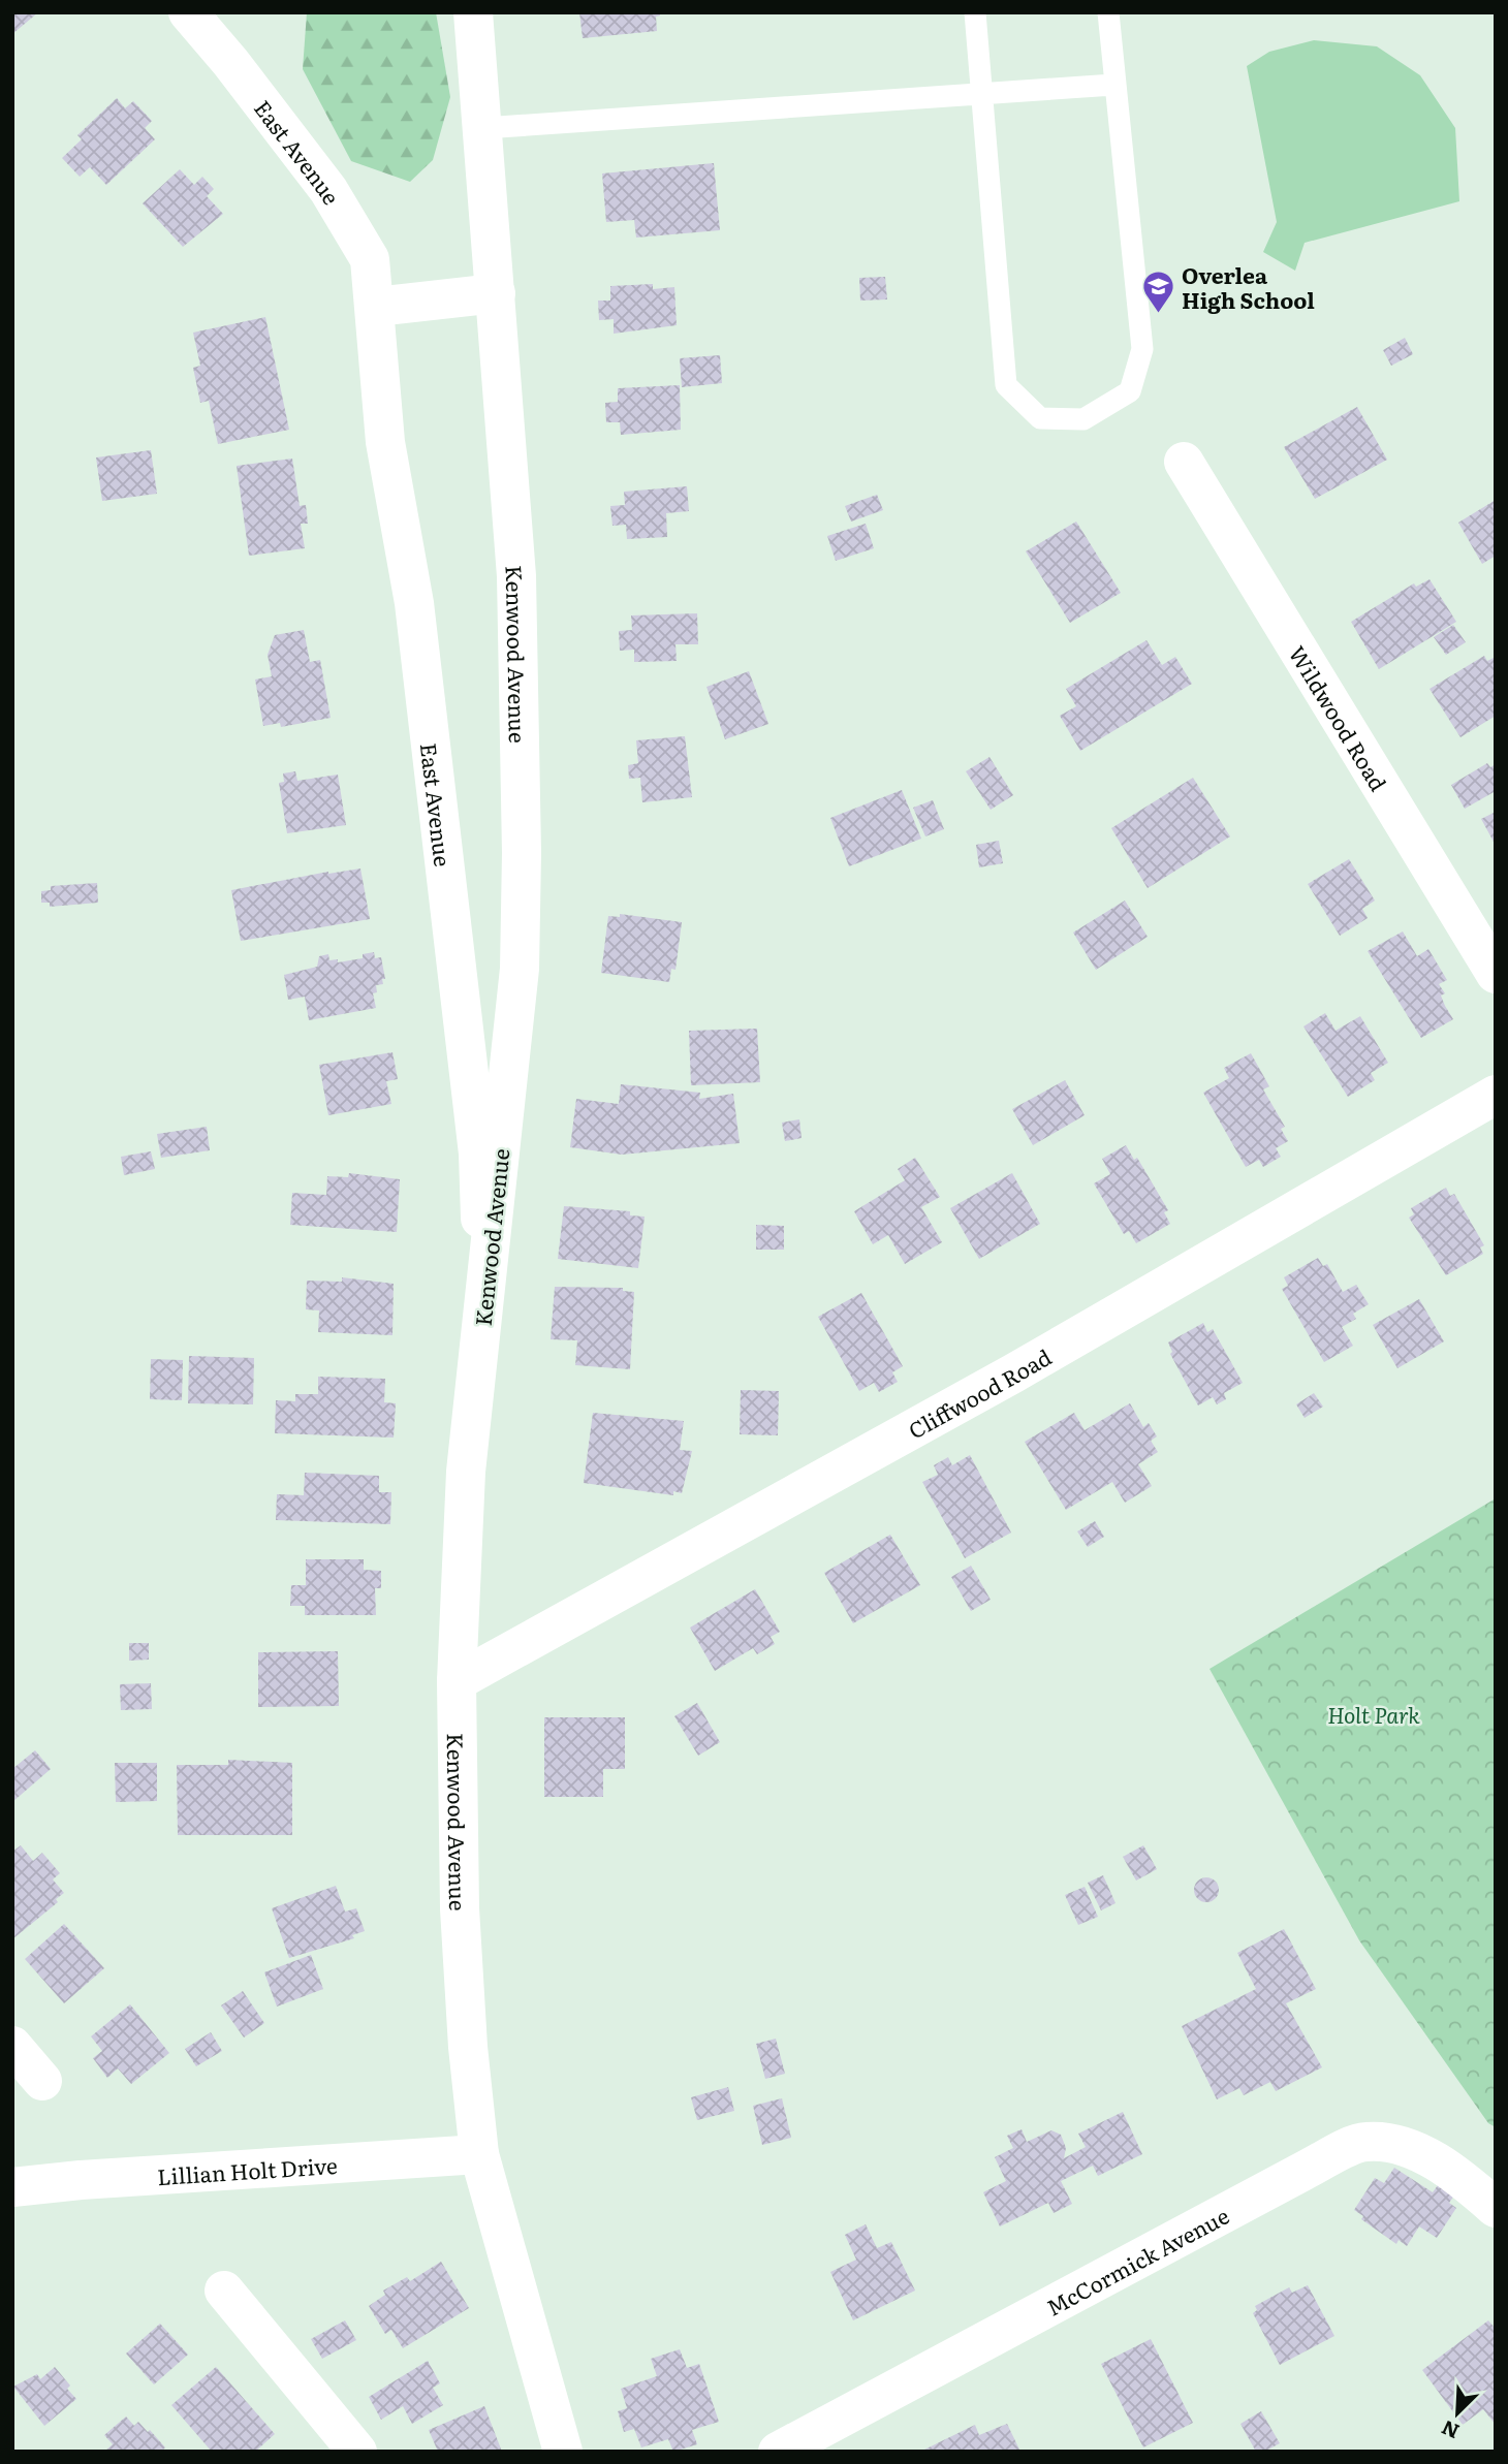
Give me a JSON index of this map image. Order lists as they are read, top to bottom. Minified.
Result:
{"streets":{"street":["East Avenue","Kenwood Avenue","Wildwood Road","Cliffwood Road","Lillian Holt Drive","McCormick Avenue"]},"crossings":[["East Avenue","Kenwood Avenue"],["Kenwood Avenue","Cliffwood Road"],["Kenwood Avenue","Lillian Holt Drive"]],"parks":["Holt Park"],"places":{"school or university":["Overlea High School"]},"north":"bottom left"}
